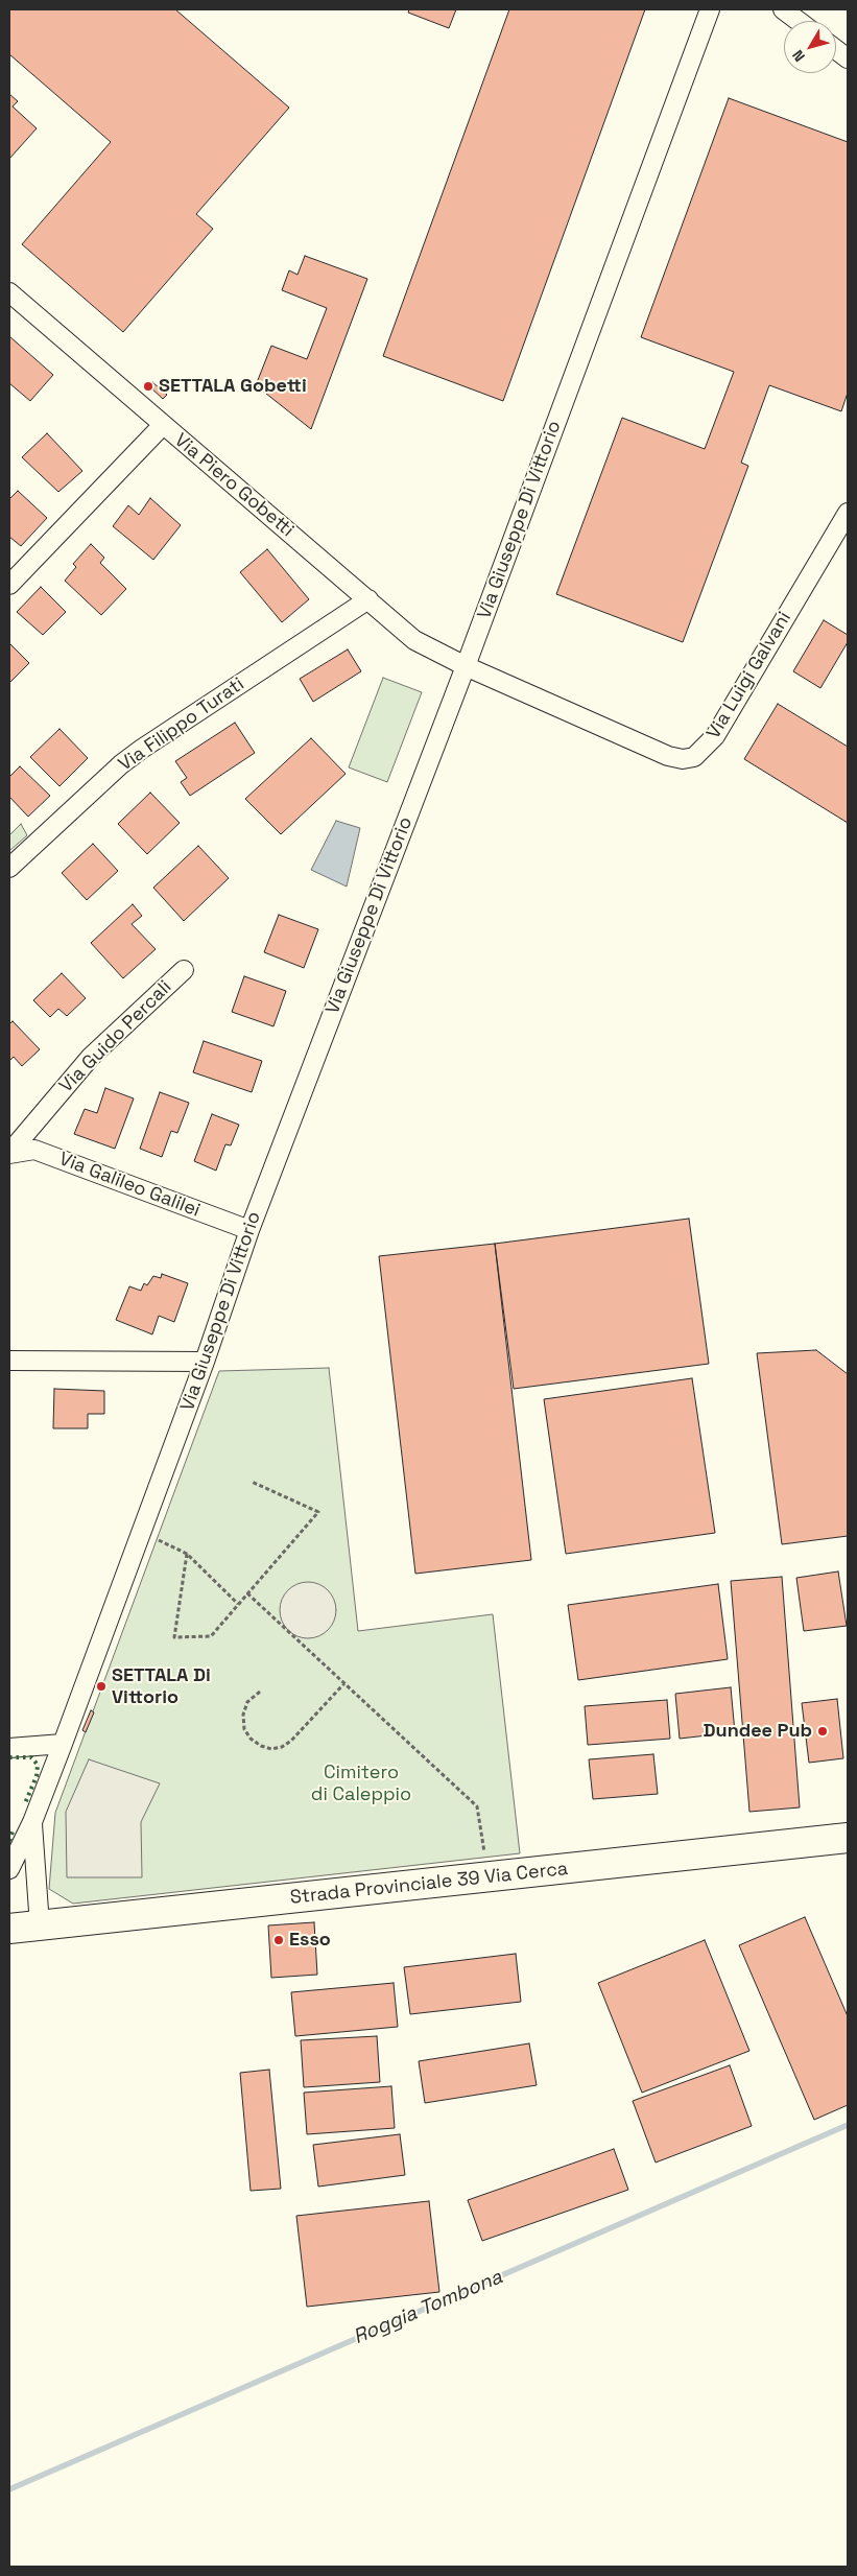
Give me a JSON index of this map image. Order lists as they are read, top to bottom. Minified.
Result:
{"streets":{"main road":["Strada Provinciale 39 Via Cerca"],"street":["Via Piero Gobetti","Via Giuseppe Di Vittorio","Via Luigi Galvani","Via Filippo Turati","Via Guido Percali","Via Galileo Galilei"]},"crossings":[["Via Piero Gobetti","Via Giuseppe Di Vittorio"],["Via Piero Gobetti","Via Luigi Galvani"],["Via Piero Gobetti","Via Filippo Turati"],["Via Giuseppe Di Vittorio","Via Luigi Galvani"],["Via Giuseppe Di Vittorio","Via Galileo Galilei"],["Via Giuseppe Di Vittorio","Strada Provinciale 39 Via Cerca"],["Via Guido Percali","Via Galileo Galilei"]],"water":["Roggia Tombona"],"parks":["Cimitero di Caleppio"],"places":["SETTALA Gobetti","SETTALA Di Vittorio","Dundee Pub","Esso"],"north":"bottom left"}
